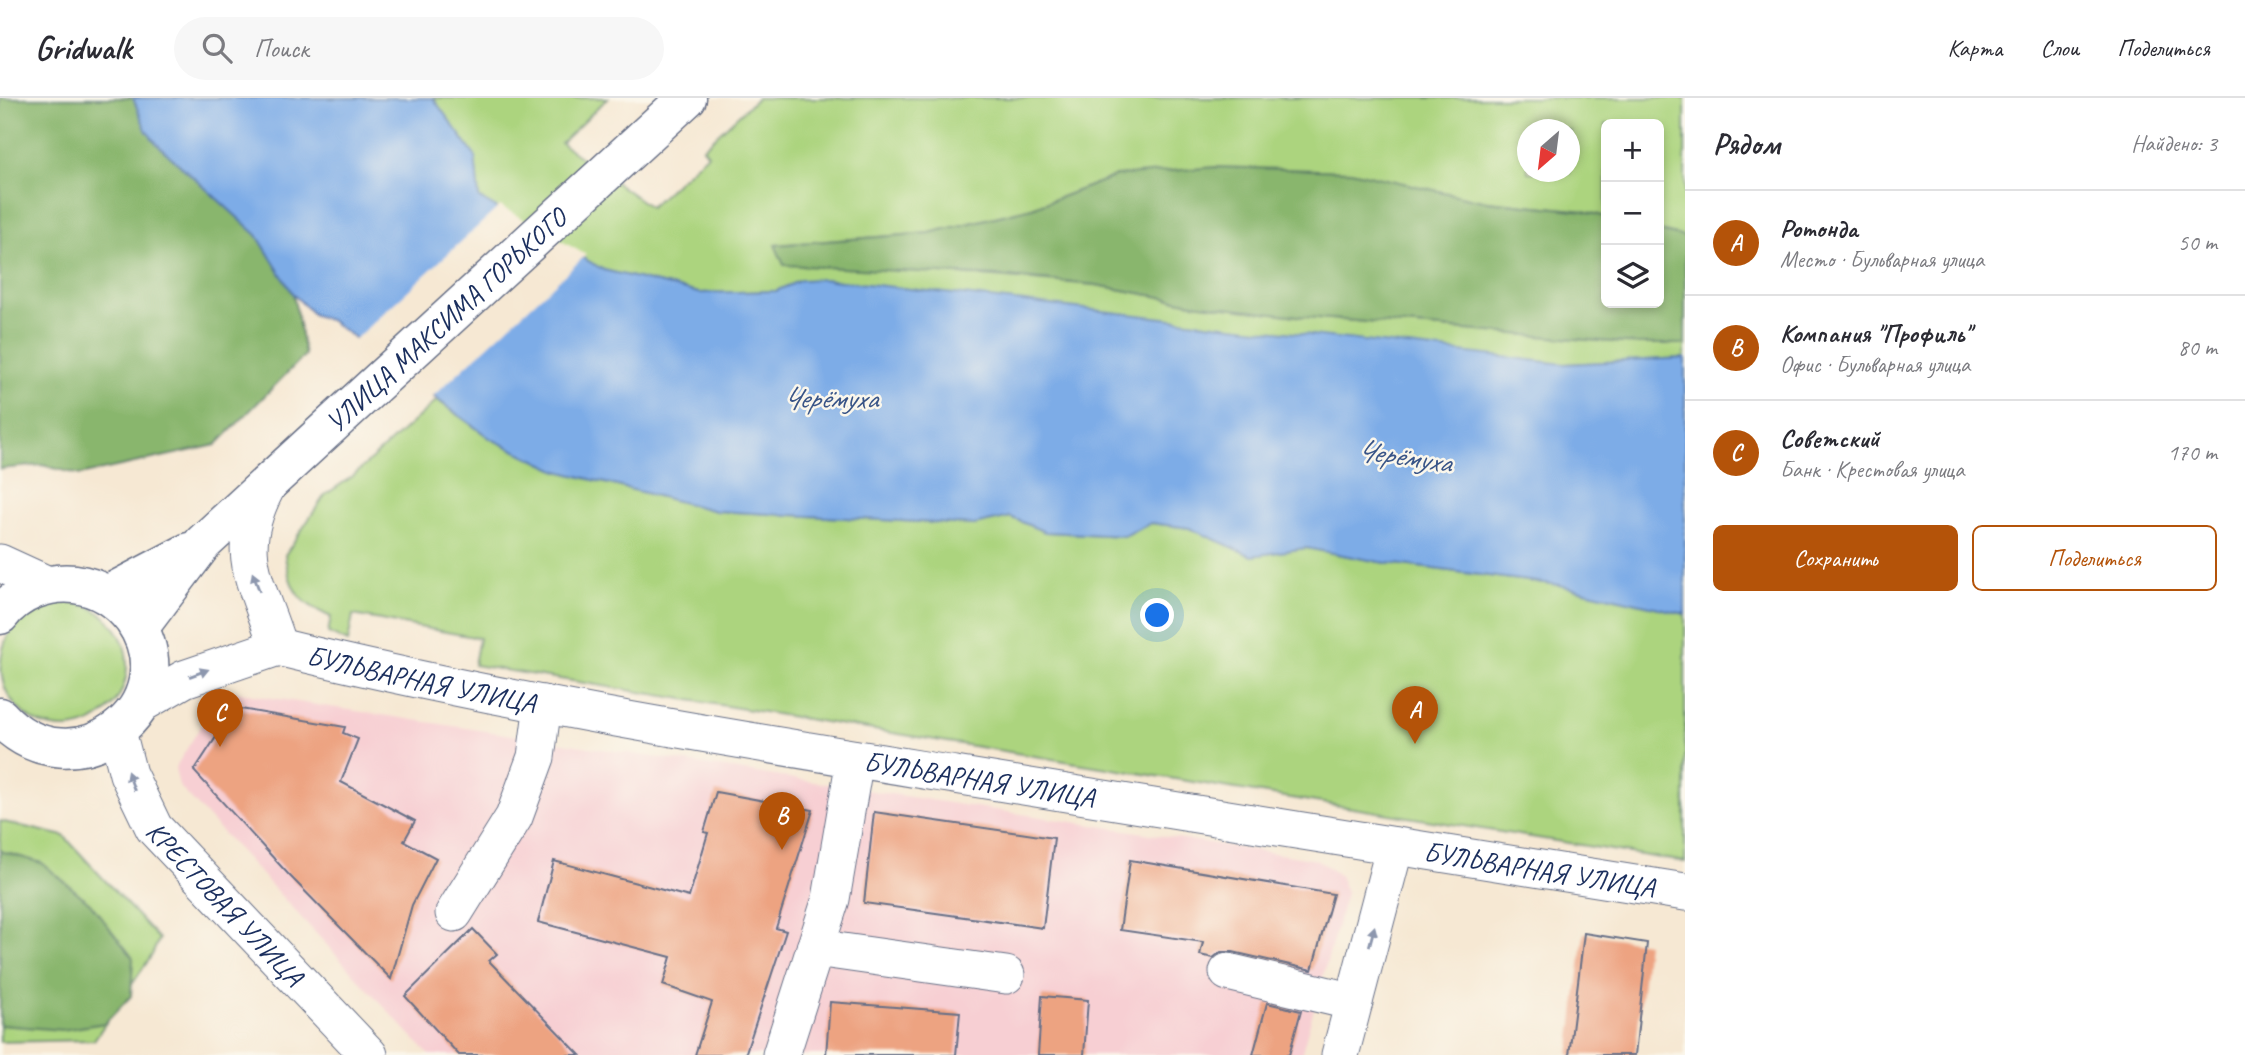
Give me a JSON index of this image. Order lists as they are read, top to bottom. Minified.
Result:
{"streets":{"main road":["УЛИЦА МАКСИМА ГОРЬКОГО"],"street":["БУЛЬВАРНАЯ УЛИЦА","КРЕСТОВАЯ УЛИЦА"]},"one_way":["КРЕСТОВАЯ УЛИЦА"],"water":["Черёмуха"],"north":"bottom left","page":{"header":"Gridwalk","search":"Поиск","nav":["Карта","Слои","Поделиться"],"heading":["Рядом","Найдено: 3"],"map_buttons":["+","−"],"list":[{"mark":"A","name":"Ротонда","note":"Место · Бульварная улица","value":"50 m"},{"mark":"B","name":"Компания \"Профиль\"","note":"Офис · Бульварная улица","value":"80 m"},{"mark":"C","name":"Советский","note":"Банк · Крестовая улица","value":"170 m"}],"buttons":["Сохранить","Поделиться"],"pins":["A","C","B"]}}
